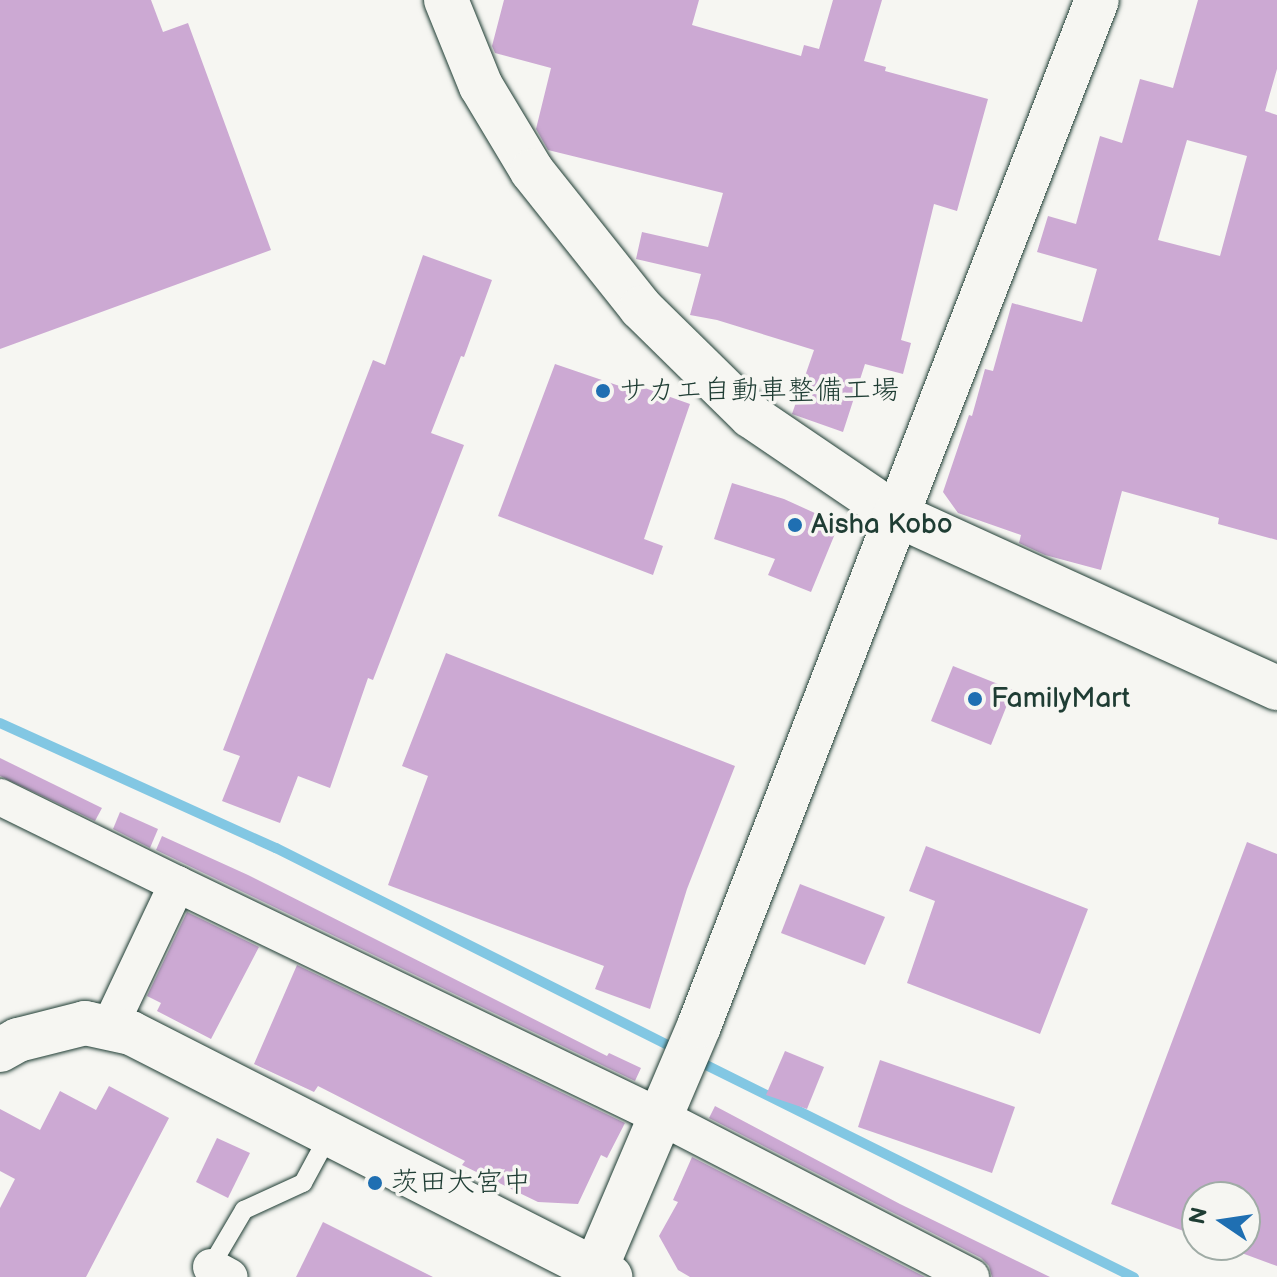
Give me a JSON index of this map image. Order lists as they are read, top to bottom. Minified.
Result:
{"places":["サカエ自動車整備工場","Aisha Kobo","FamilyMart","茨田大宮中"],"north":"left"}
